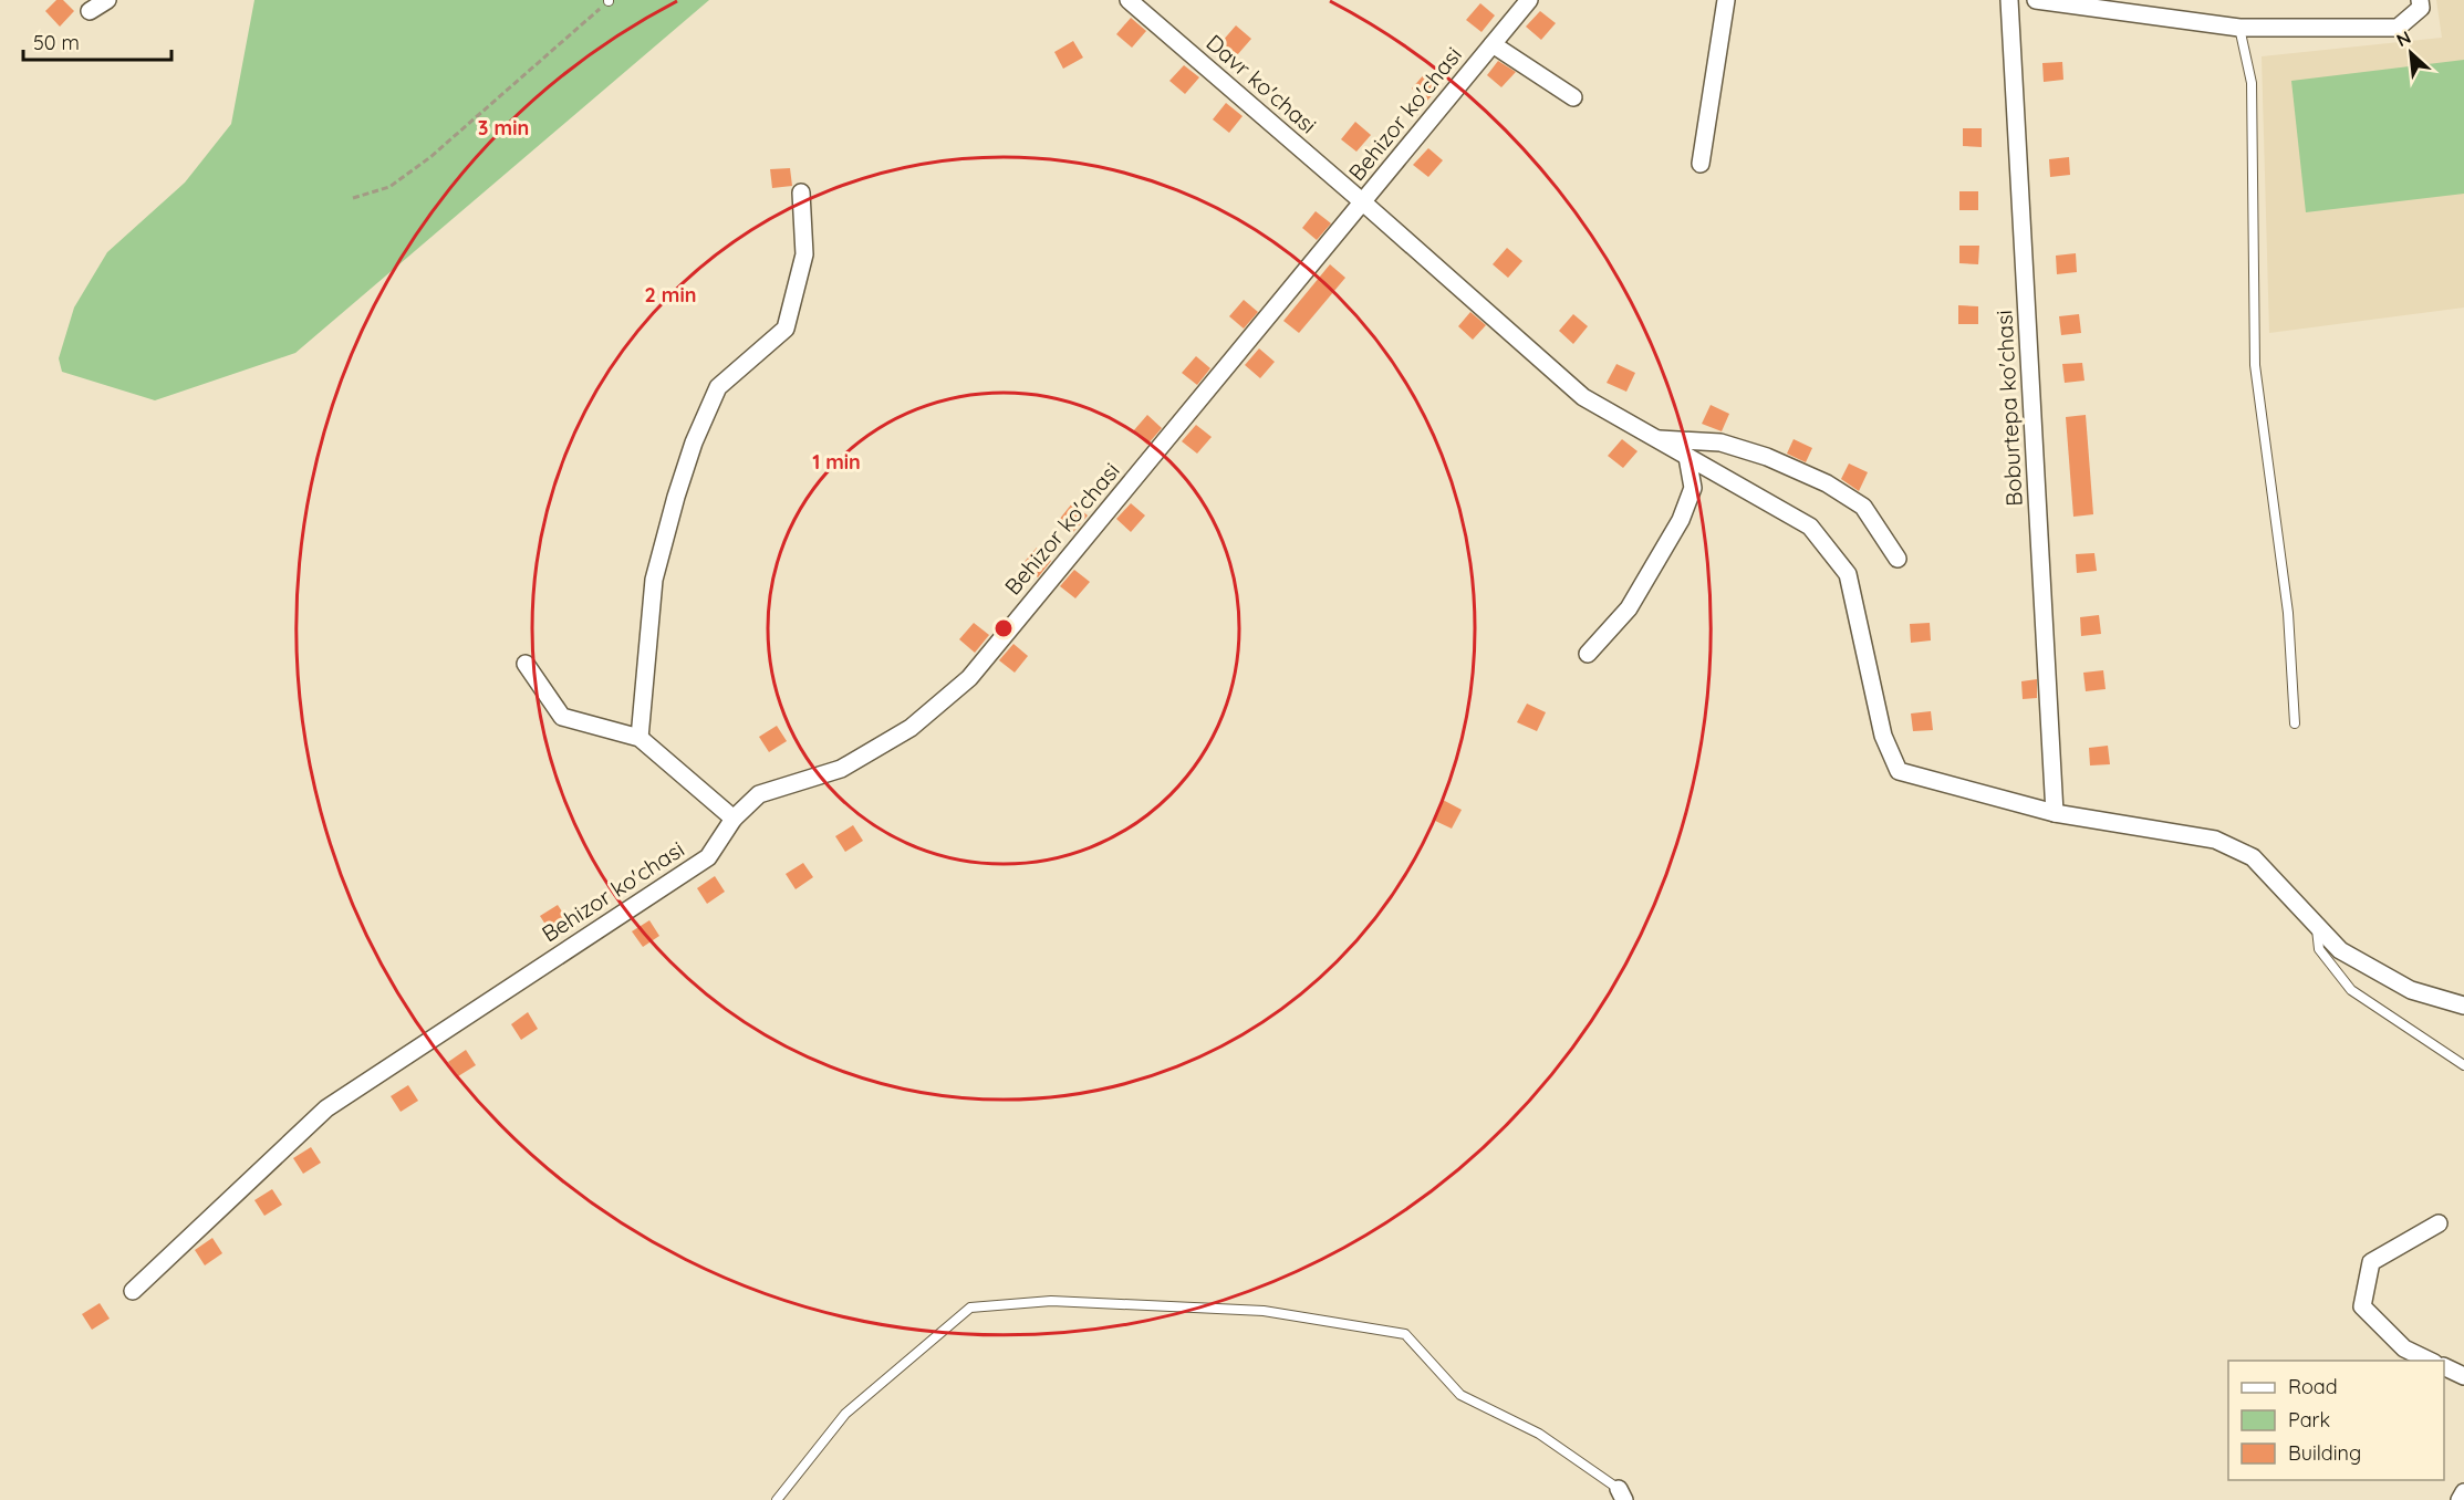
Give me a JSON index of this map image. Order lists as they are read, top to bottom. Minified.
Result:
{"streets":{"street":["Davr ko'chasi","Behizor ko'chasi","Boburtepa ko'chasi"]},"crossings":[["Davr ko'chasi","Behizor ko'chasi"],["Davr ko'chasi","Boburtepa ko'chasi"]],"legend":["Road","Park","Building"],"scale_bar":"50 m","north":"top left","rings":["3 min","2 min","1 min"]}
